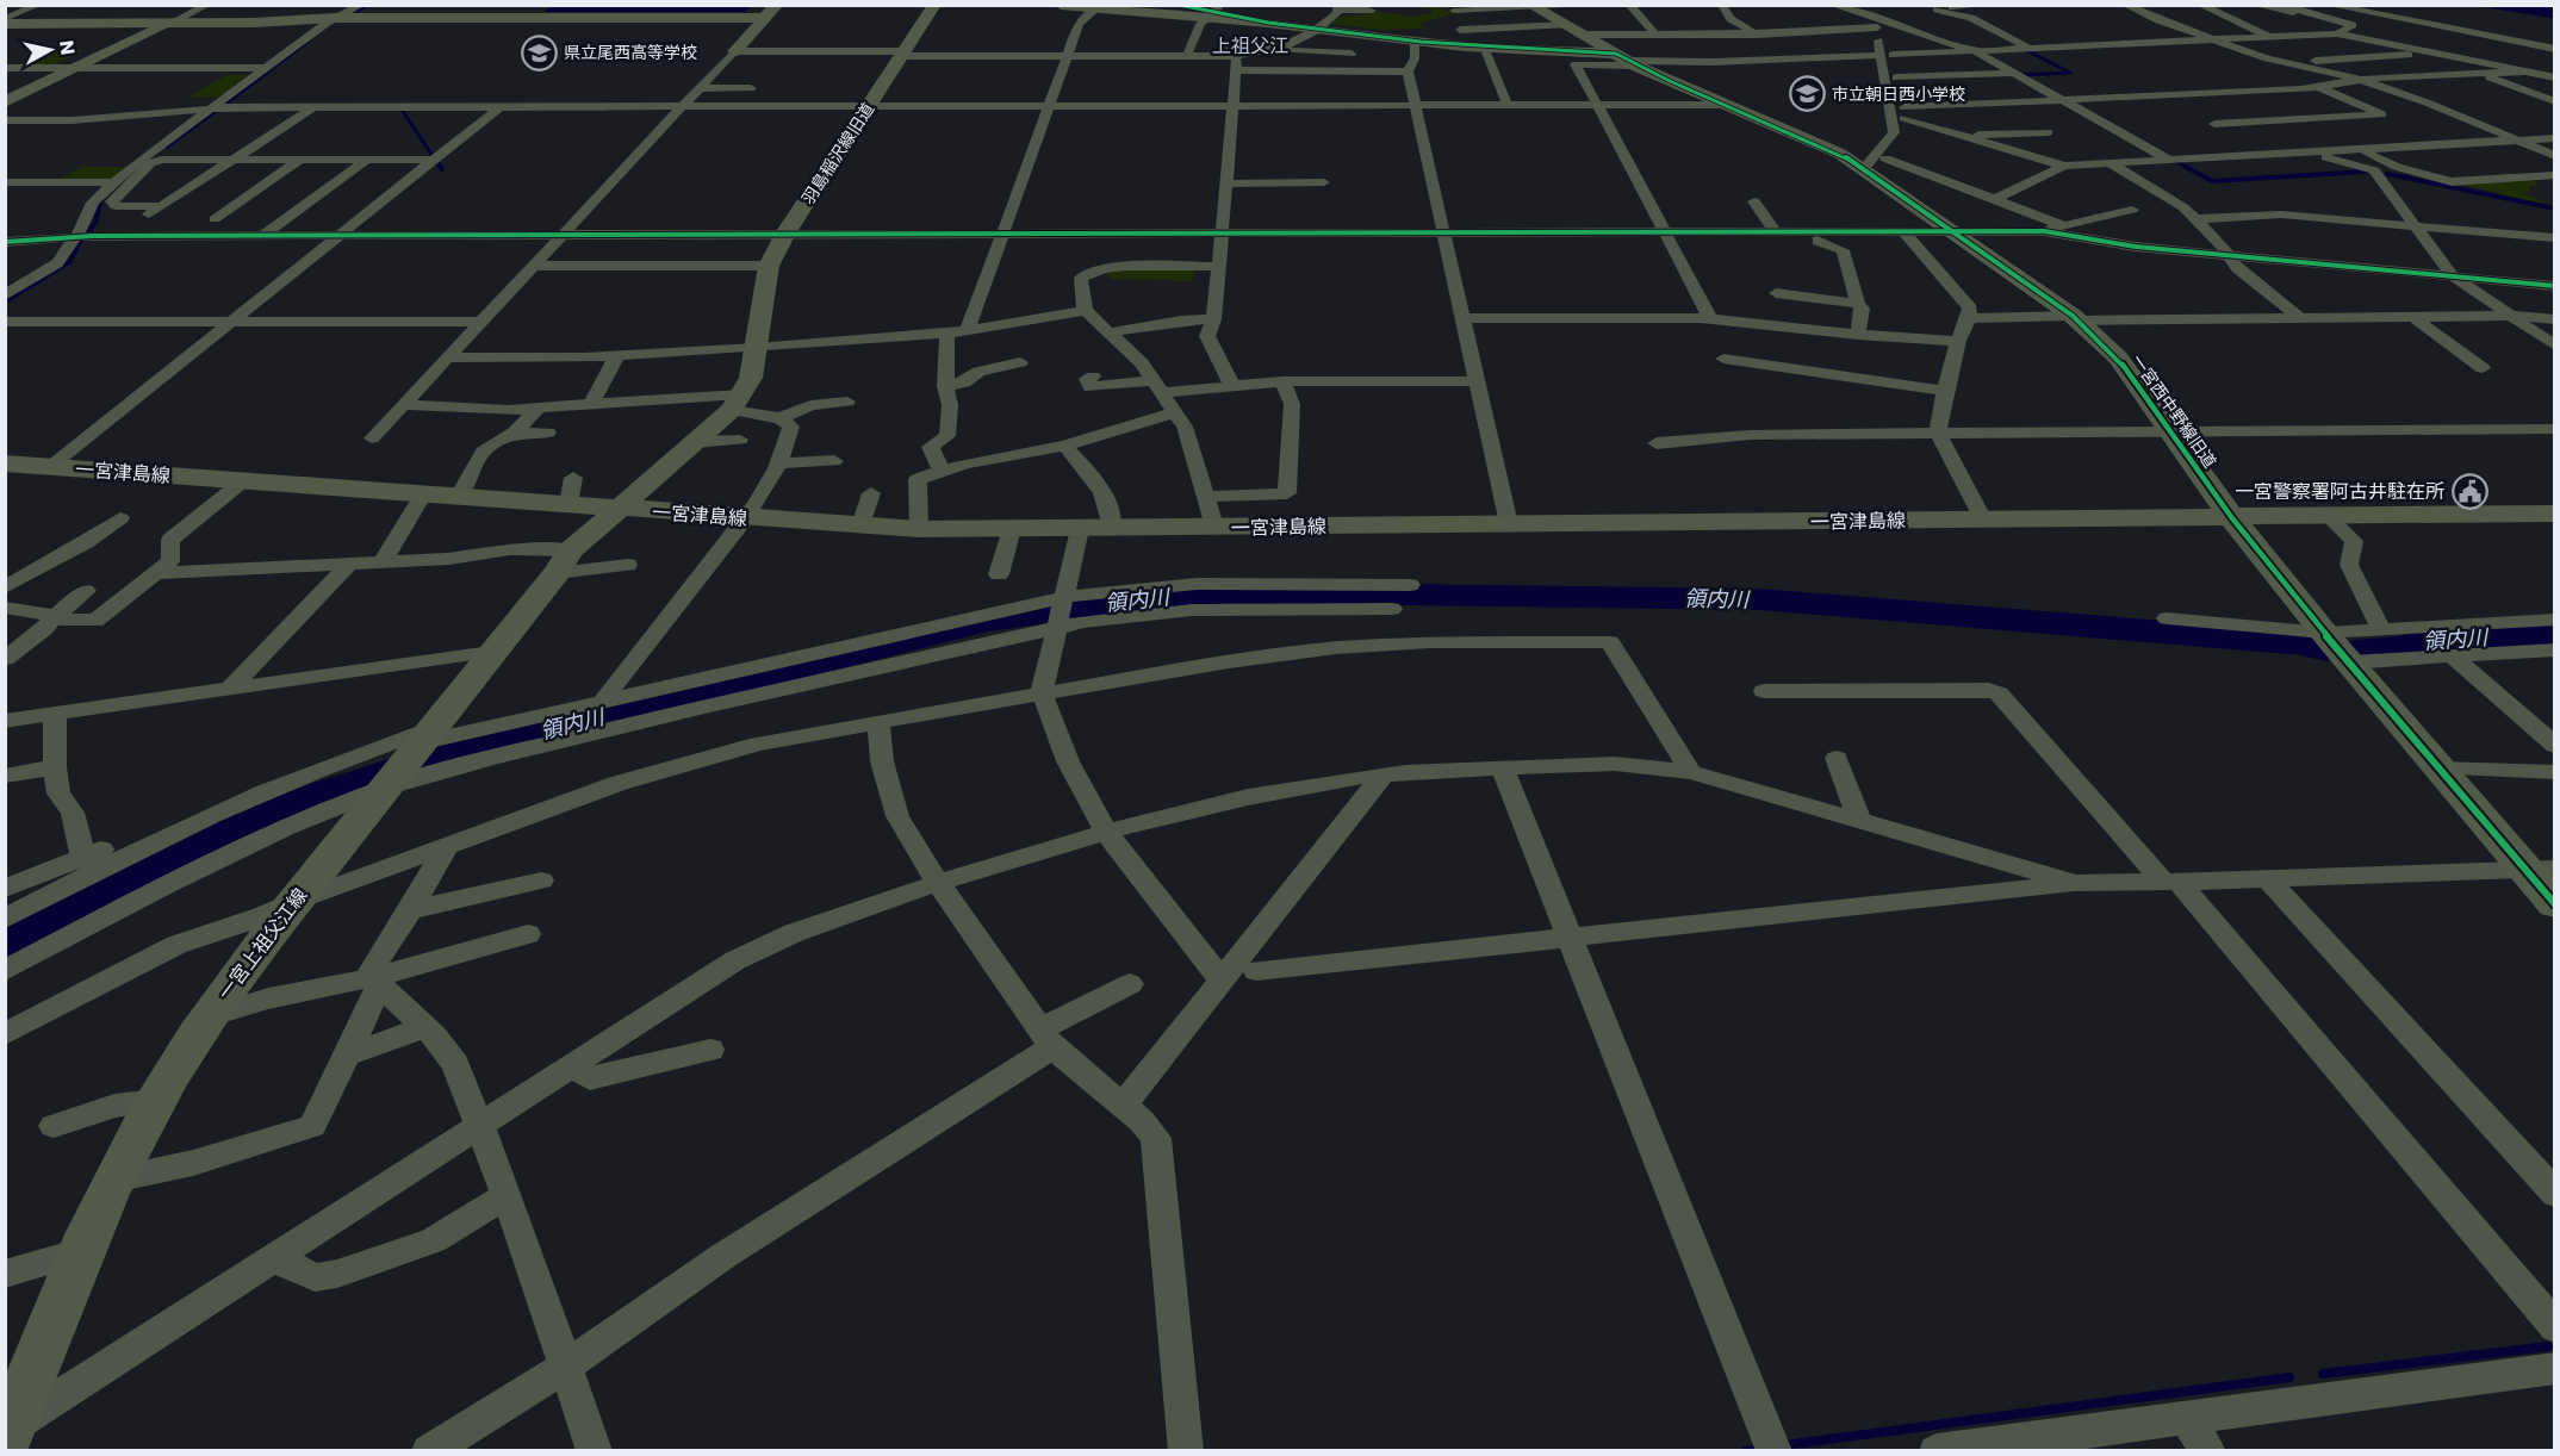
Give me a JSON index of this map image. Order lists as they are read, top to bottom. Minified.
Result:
{"streets":{"street":["羽島稲沢線旧道","一宮西中野線旧道","一宮津島線","一宮上祖父江線"]},"crossings":[["羽島稲沢線旧道","一宮津島線"],["羽島稲沢線旧道","一宮上祖父江線"],["一宮西中野線旧道","一宮津島線"],["一宮津島線","一宮上祖父江線"]],"districts":["上祖父江"],"water":["領内川"],"places":{"school or university":["県立尾西高等学校","市立朝日西小学校"],"public building":["一宮警察署阿古井駐在所"]},"north":"right"}
